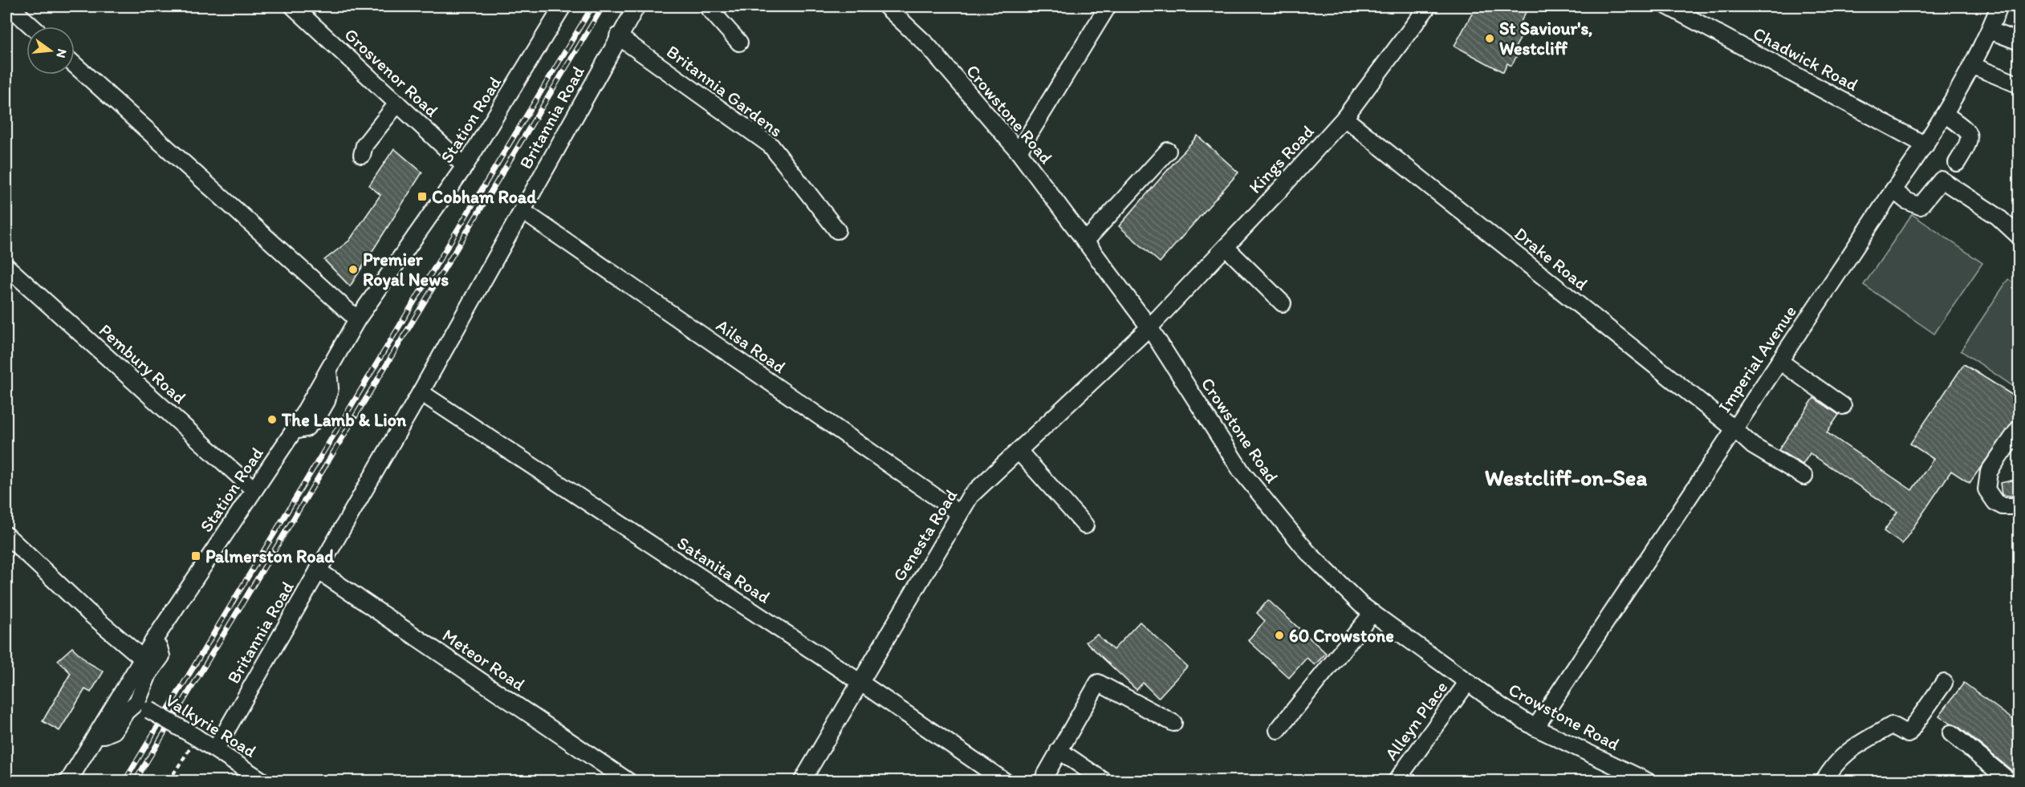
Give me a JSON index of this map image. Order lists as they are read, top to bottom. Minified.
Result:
{"streets":{"street":["Chadwick Road","Grosvenor Road","Britannia Gardens","Crowstone Road","Britannia Road","Station Road","Kings Road","Drake Road","Ailsa Road","Imperial Avenue","Pembury Road","Genesta Road","Satanita Road","Meteor Road","Alleyn Place","Valkyrie Road"]},"crossings":[["Chadwick Road","Imperial Avenue"],["Grosvenor Road","Station Road"],["Britannia Gardens","Britannia Road"],["Crowstone Road","Kings Road"],["Crowstone Road","Imperial Avenue"],["Crowstone Road","Genesta Road"],["Crowstone Road","Alleyn Place"],["Britannia Road","Ailsa Road"],["Britannia Road","Satanita Road"],["Britannia Road","Meteor Road"],["Britannia Road","Valkyrie Road"],["Station Road","Pembury Road"],["Kings Road","Drake Road"],["Kings Road","Genesta Road"],["Drake Road","Imperial Avenue"],["Ailsa Road","Genesta Road"],["Genesta Road","Satanita Road"]],"districts":["Westcliff-on-Sea"],"places":{"other":["St Saviour's, Westcliff","Premier Royal News","The Lamb & Lion","60 Crowstone"],"transit":["Cobham Road","Palmerston Road"]},"north":"right"}
